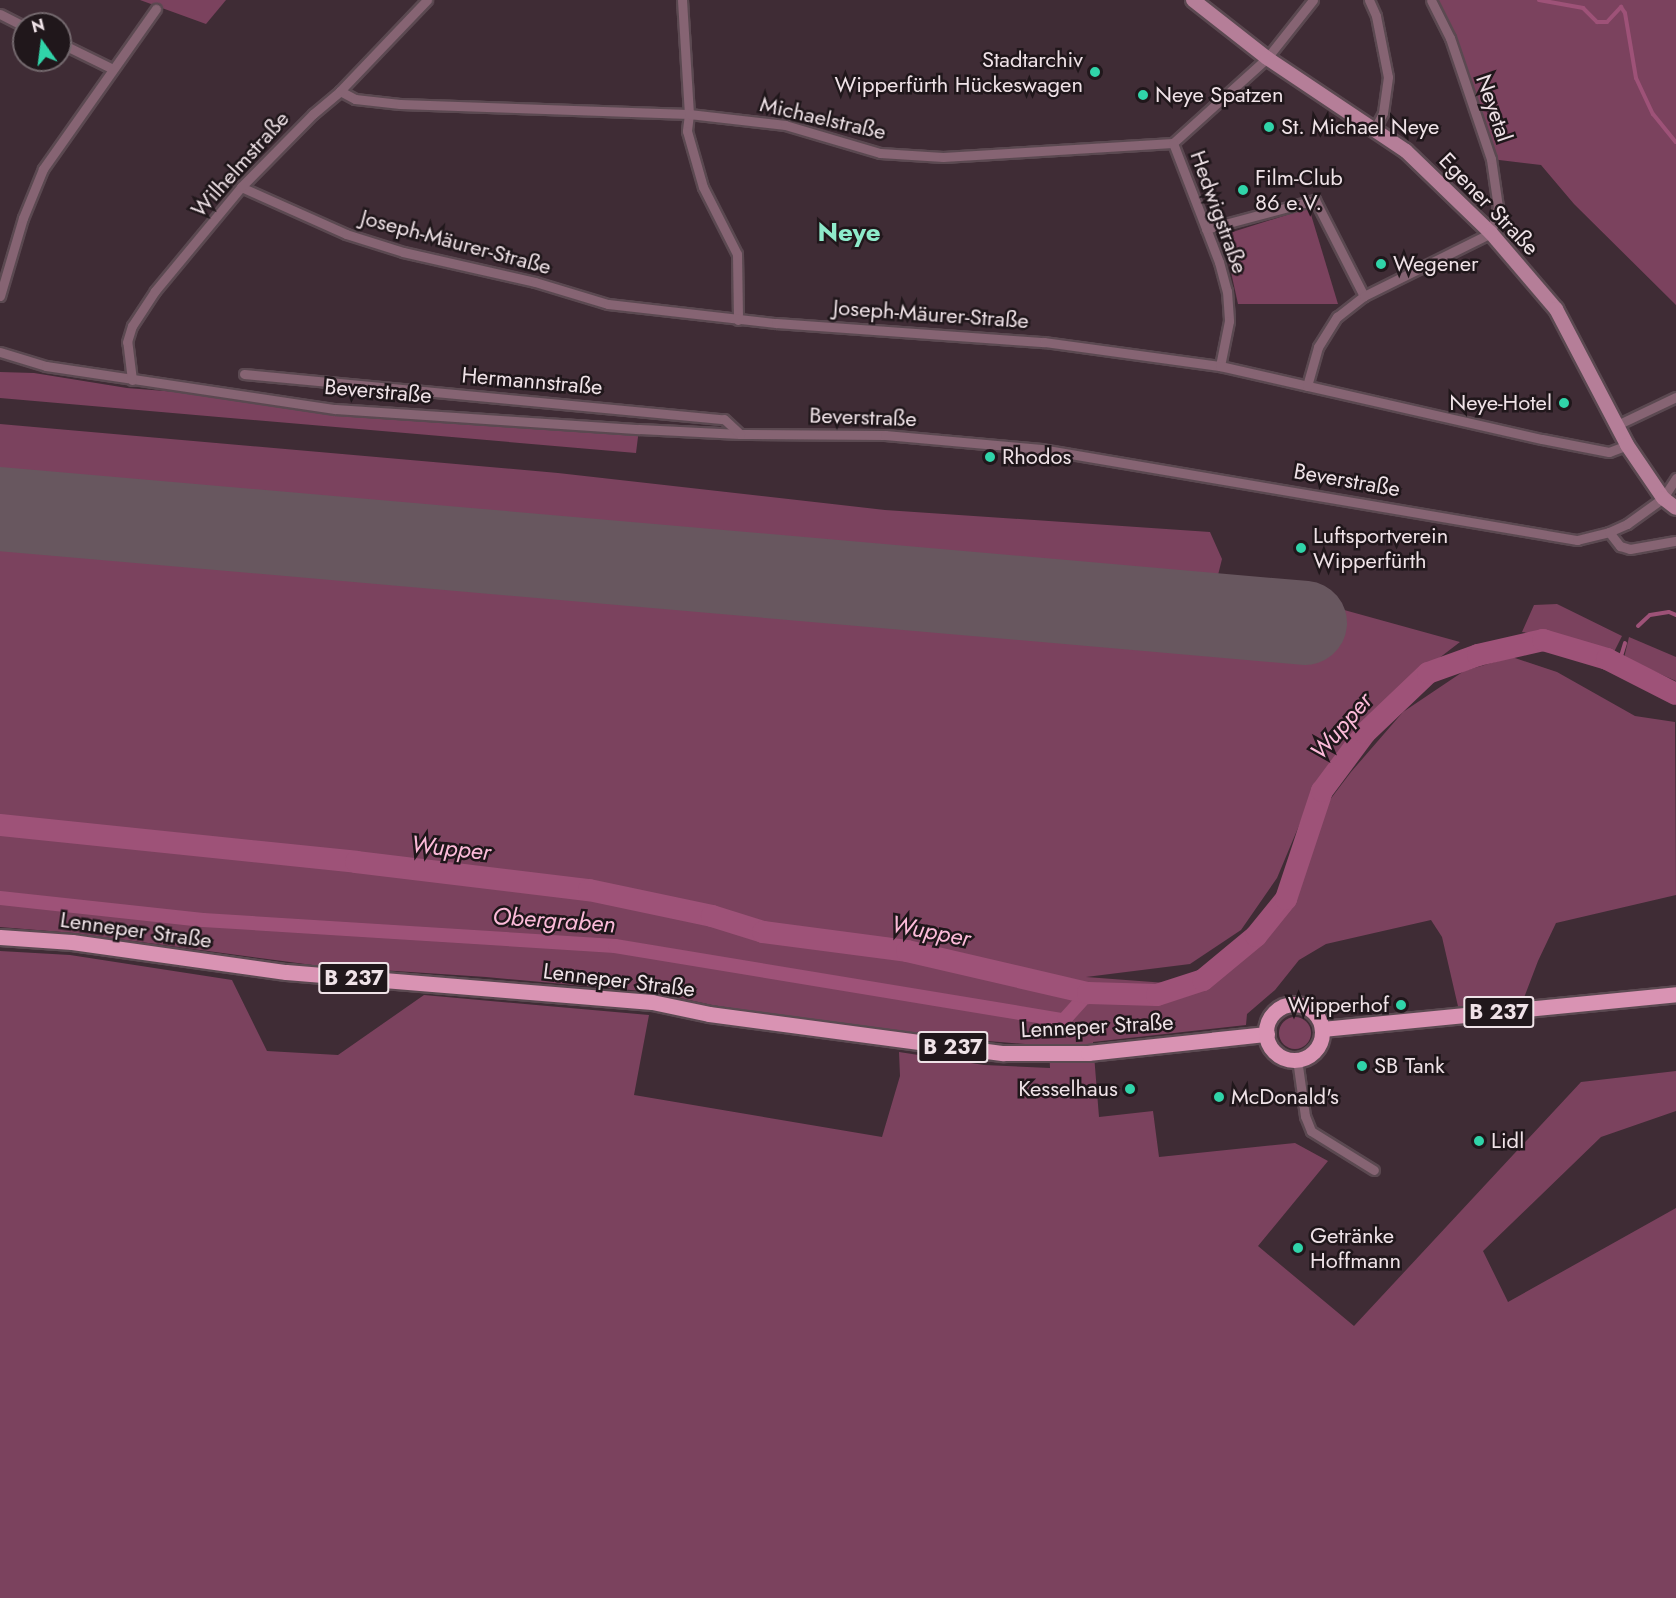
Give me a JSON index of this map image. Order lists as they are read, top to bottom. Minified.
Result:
{"streets":{"main road":["Lenneper Straße","B 237"],"street":["Neyetal","Michaelstraße","Wilhelmstraße","Egener Straße","Hedwigstraße","Joseph-Mäurer-Straße","Hermannstraße","Beverstraße"]},"crossings":[["Neyetal","Egener Straße"],["Michaelstraße","Wilhelmstraße"],["Michaelstraße","Hedwigstraße"],["Wilhelmstraße","Joseph-Mäurer-Straße"],["Wilhelmstraße","Beverstraße"],["Egener Straße","Joseph-Mäurer-Straße"],["Egener Straße","Beverstraße"],["Hedwigstraße","Joseph-Mäurer-Straße"],["Hermannstraße","Beverstraße"],["Lenneper Straße","B 237"]],"districts":["Neye"],"water":["Wupper","Obergraben"],"places":["Stadtarchiv Wipperfürth Hückeswagen","Neye Spatzen","St. Michael Neye","Film-Club 86 e.V.","Wegener","Neye-Hotel","Rhodos","Luftsportverein Wipperfürth","Wipperhof","SB Tank","Kesselhaus","McDonald's","Lidl","Getränke Hoffmann"],"north":"top"}
